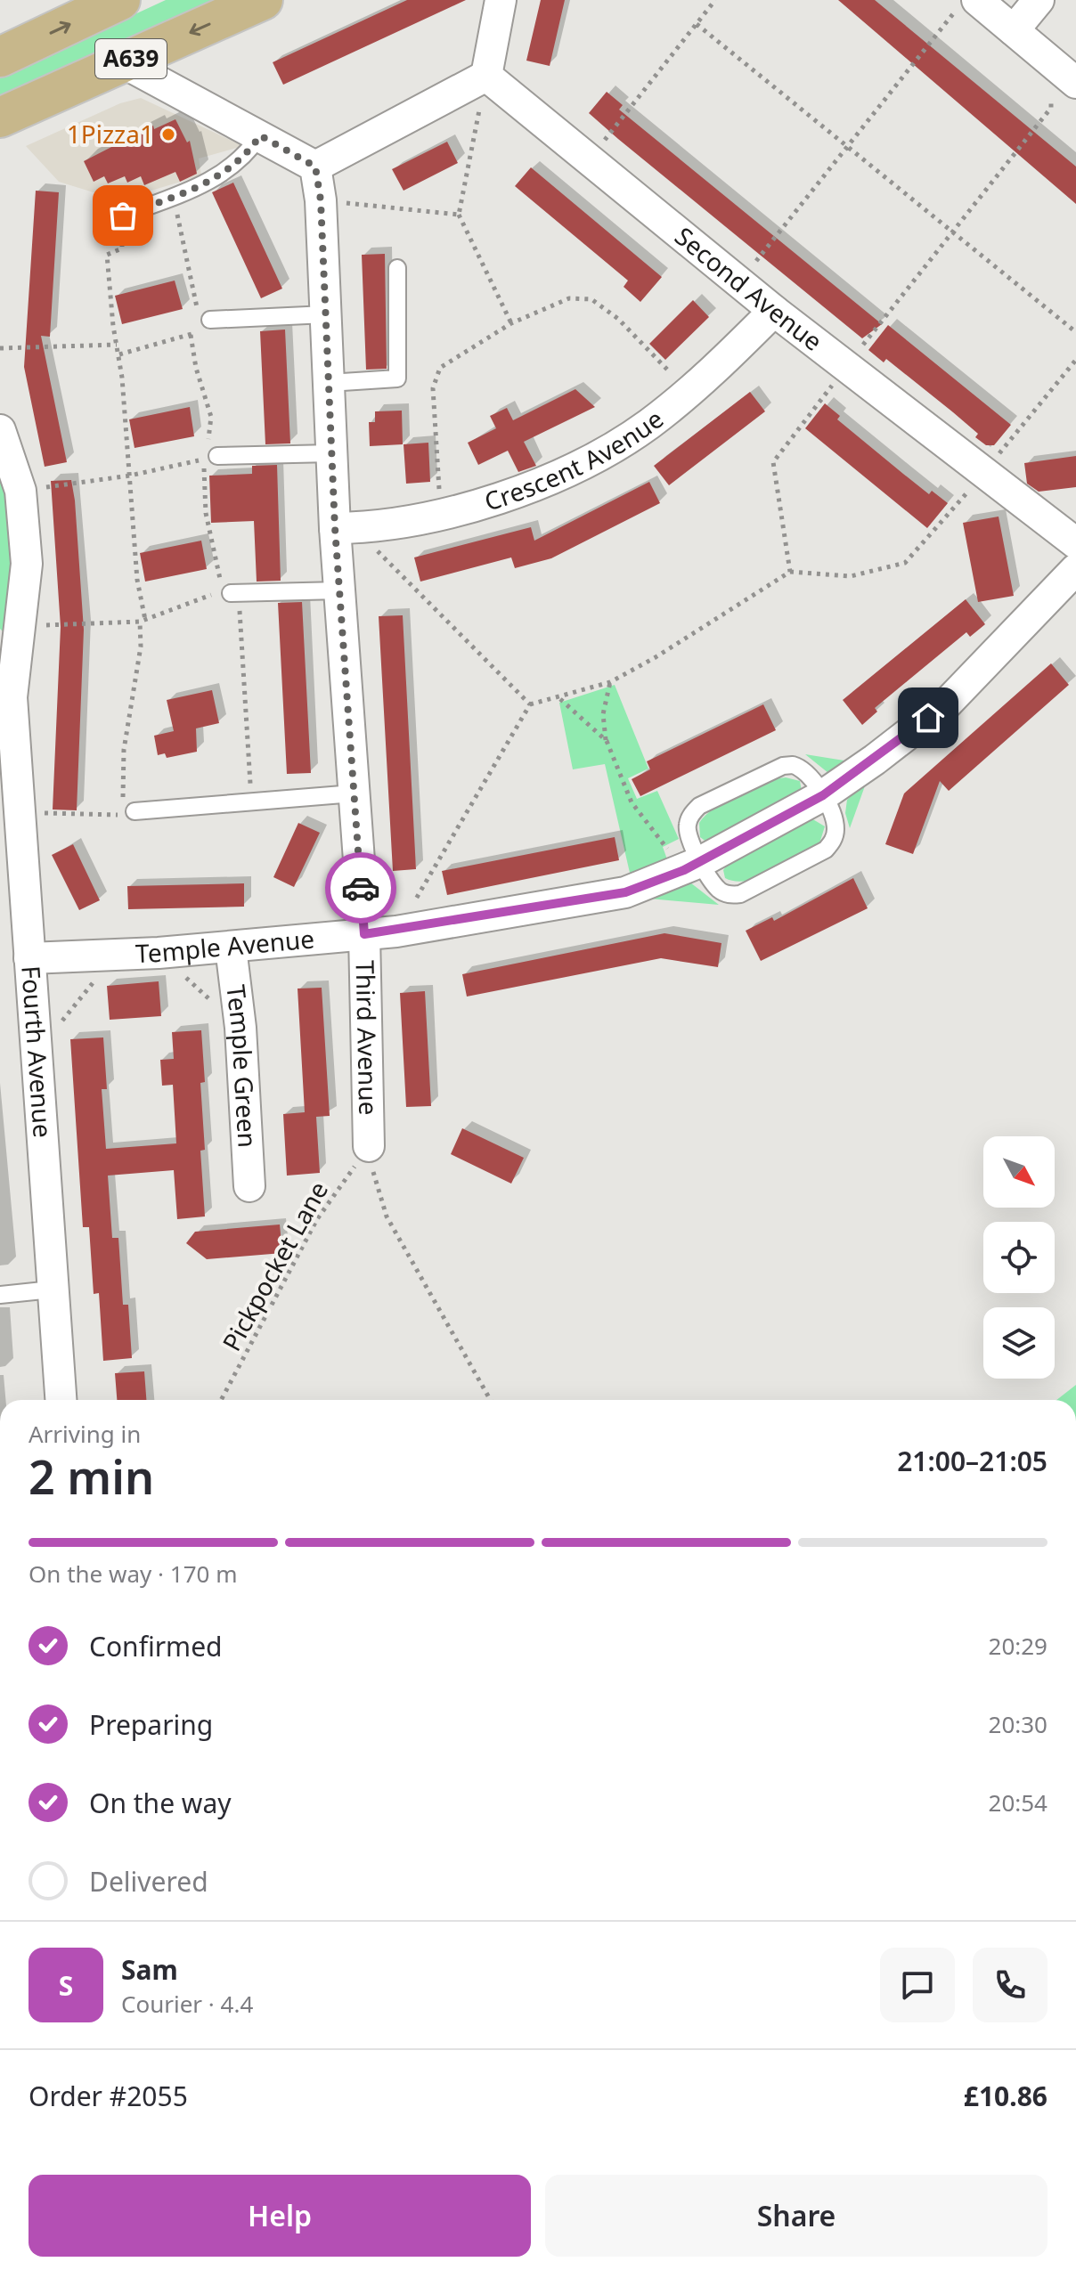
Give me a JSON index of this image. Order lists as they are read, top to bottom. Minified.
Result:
{"streets":{"main road":["A639"],"street":["Second Avenue","Crescent Avenue","Temple Avenue","Third Avenue","Fourth Avenue","Temple Green"],"path":["Pickpocket Lane"]},"crossings":[["Second Avenue","Crescent Avenue"],["Crescent Avenue","Third Avenue"],["Temple Avenue","Third Avenue"],["Temple Avenue","Fourth Avenue"],["Temple Avenue","Temple Green"],["Third Avenue","Pickpocket Lane"]],"places":["1Pizza1"],"north":"bottom right","page":{"heading":["2 min","Arriving in","21:00–21:05"],"panel":["Sam","Courier · 4.4","Order #2055","£10.86"],"bar":"On the way · 170 m","list":[["Confirmed","20:29"],["Preparing","20:30"],["On the way","20:54"],"Delivered"],"round":"S","buttons":["Help","Share"]}}
